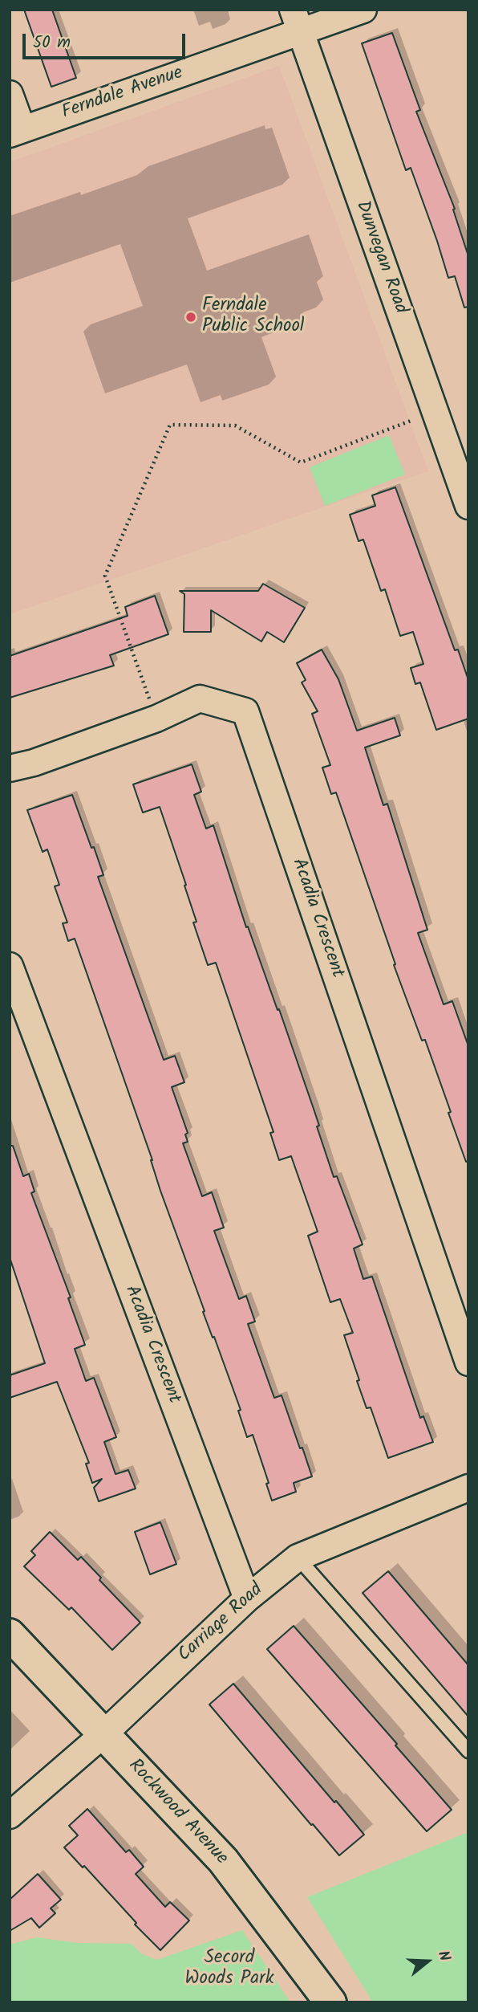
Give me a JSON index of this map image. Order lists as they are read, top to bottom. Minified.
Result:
{"streets":{"street":["Ferndale Avenue","Dunvegan Road","Acadia Crescent","Carriage Road","Rockwood Avenue"]},"crossings":[["Ferndale Avenue","Dunvegan Road"],["Acadia Crescent","Carriage Road"],["Carriage Road","Rockwood Avenue"]],"parks":["Secord Woods Park"],"places":["Ferndale Public School"],"scale_bar":"50 m","north":"right"}
